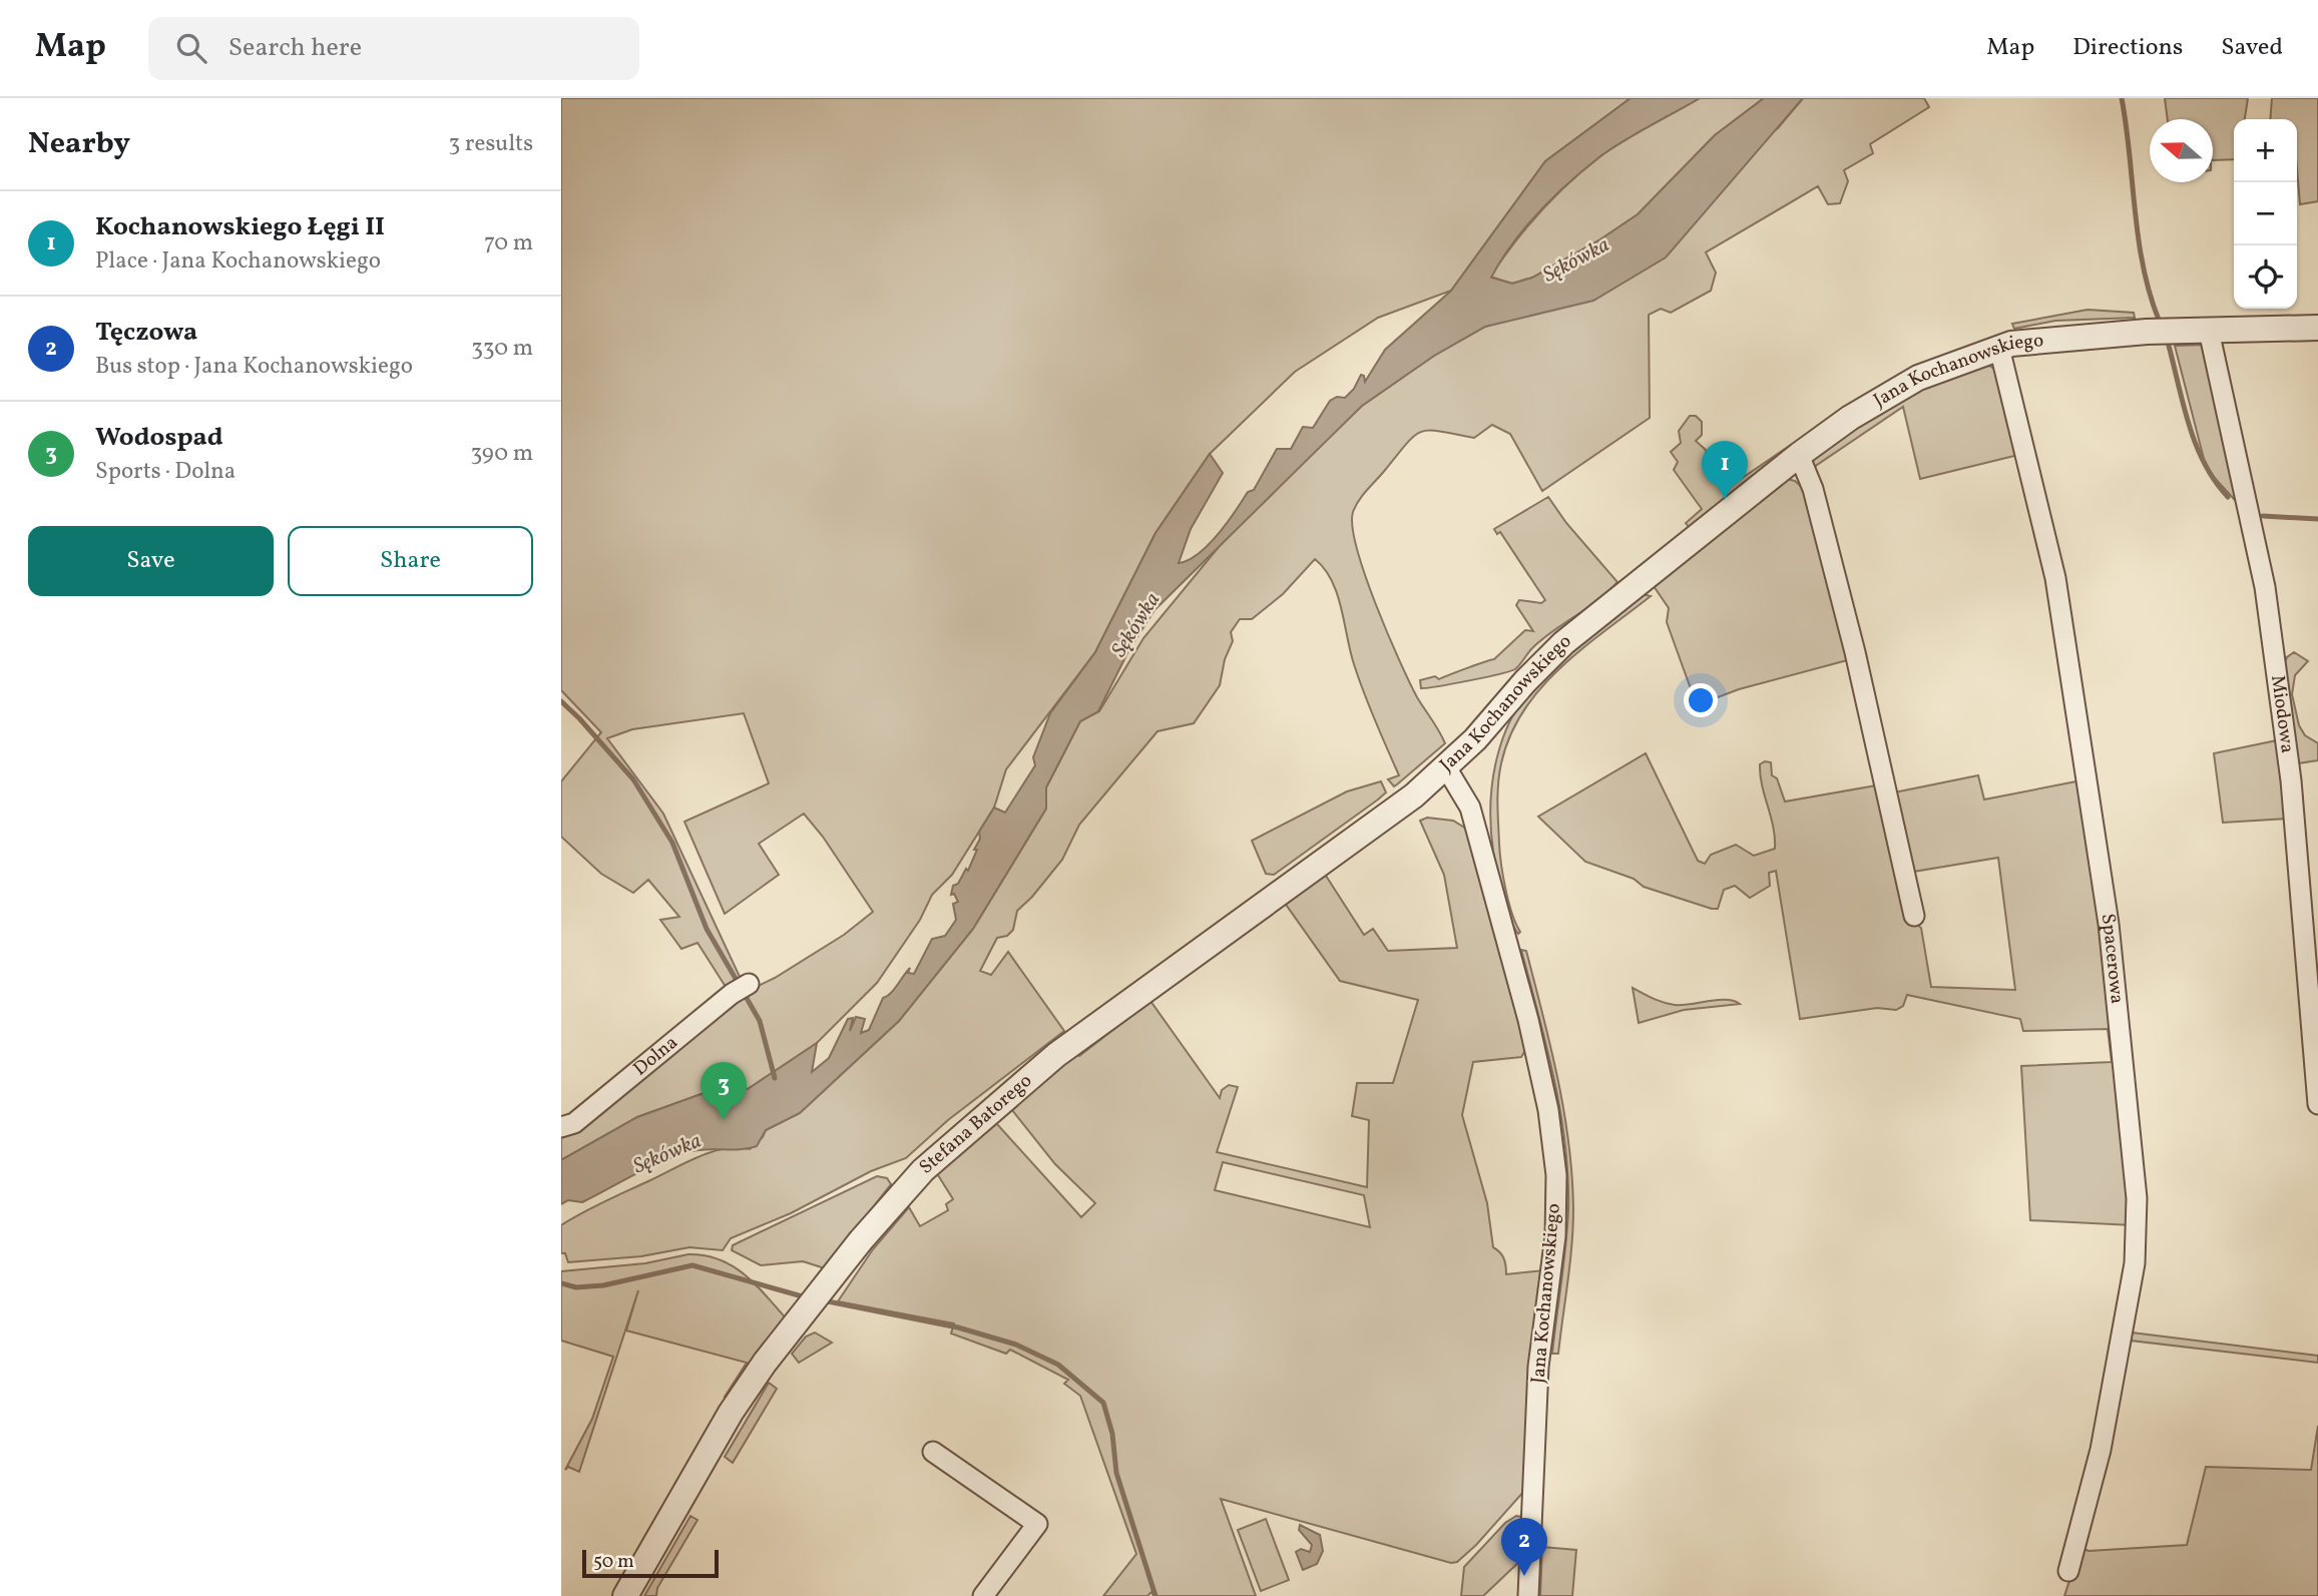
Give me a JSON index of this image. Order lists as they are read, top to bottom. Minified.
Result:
{"streets":{"street":["Jana Kochanowskiego","Miodowa","Spacerowa","Dolna","Stefana Batorego"]},"crossings":[["Jana Kochanowskiego","Miodowa"],["Jana Kochanowskiego","Spacerowa"],["Jana Kochanowskiego","Stefana Batorego"]],"water":["Sękówka"],"scale_bar":"50 m","north":"left","page":{"header":"Map","search":"Search here","nav":["Map","Directions","Saved"],"heading":["Nearby","3 results"],"map_buttons":["+","−"],"list":[{"mark":"1","name":"Kochanowskiego Łęgi II","note":"Place · Jana Kochanowskiego","value":"70 m"},{"mark":"2","name":"Tęczowa","note":"Bus stop · Jana Kochanowskiego","value":"330 m"},{"mark":"3","name":"Wodospad","note":"Sports · Dolna","value":"390 m"}],"pins":["1","3","2"],"buttons":["Save","Share"],"scale":"50 m"}}
